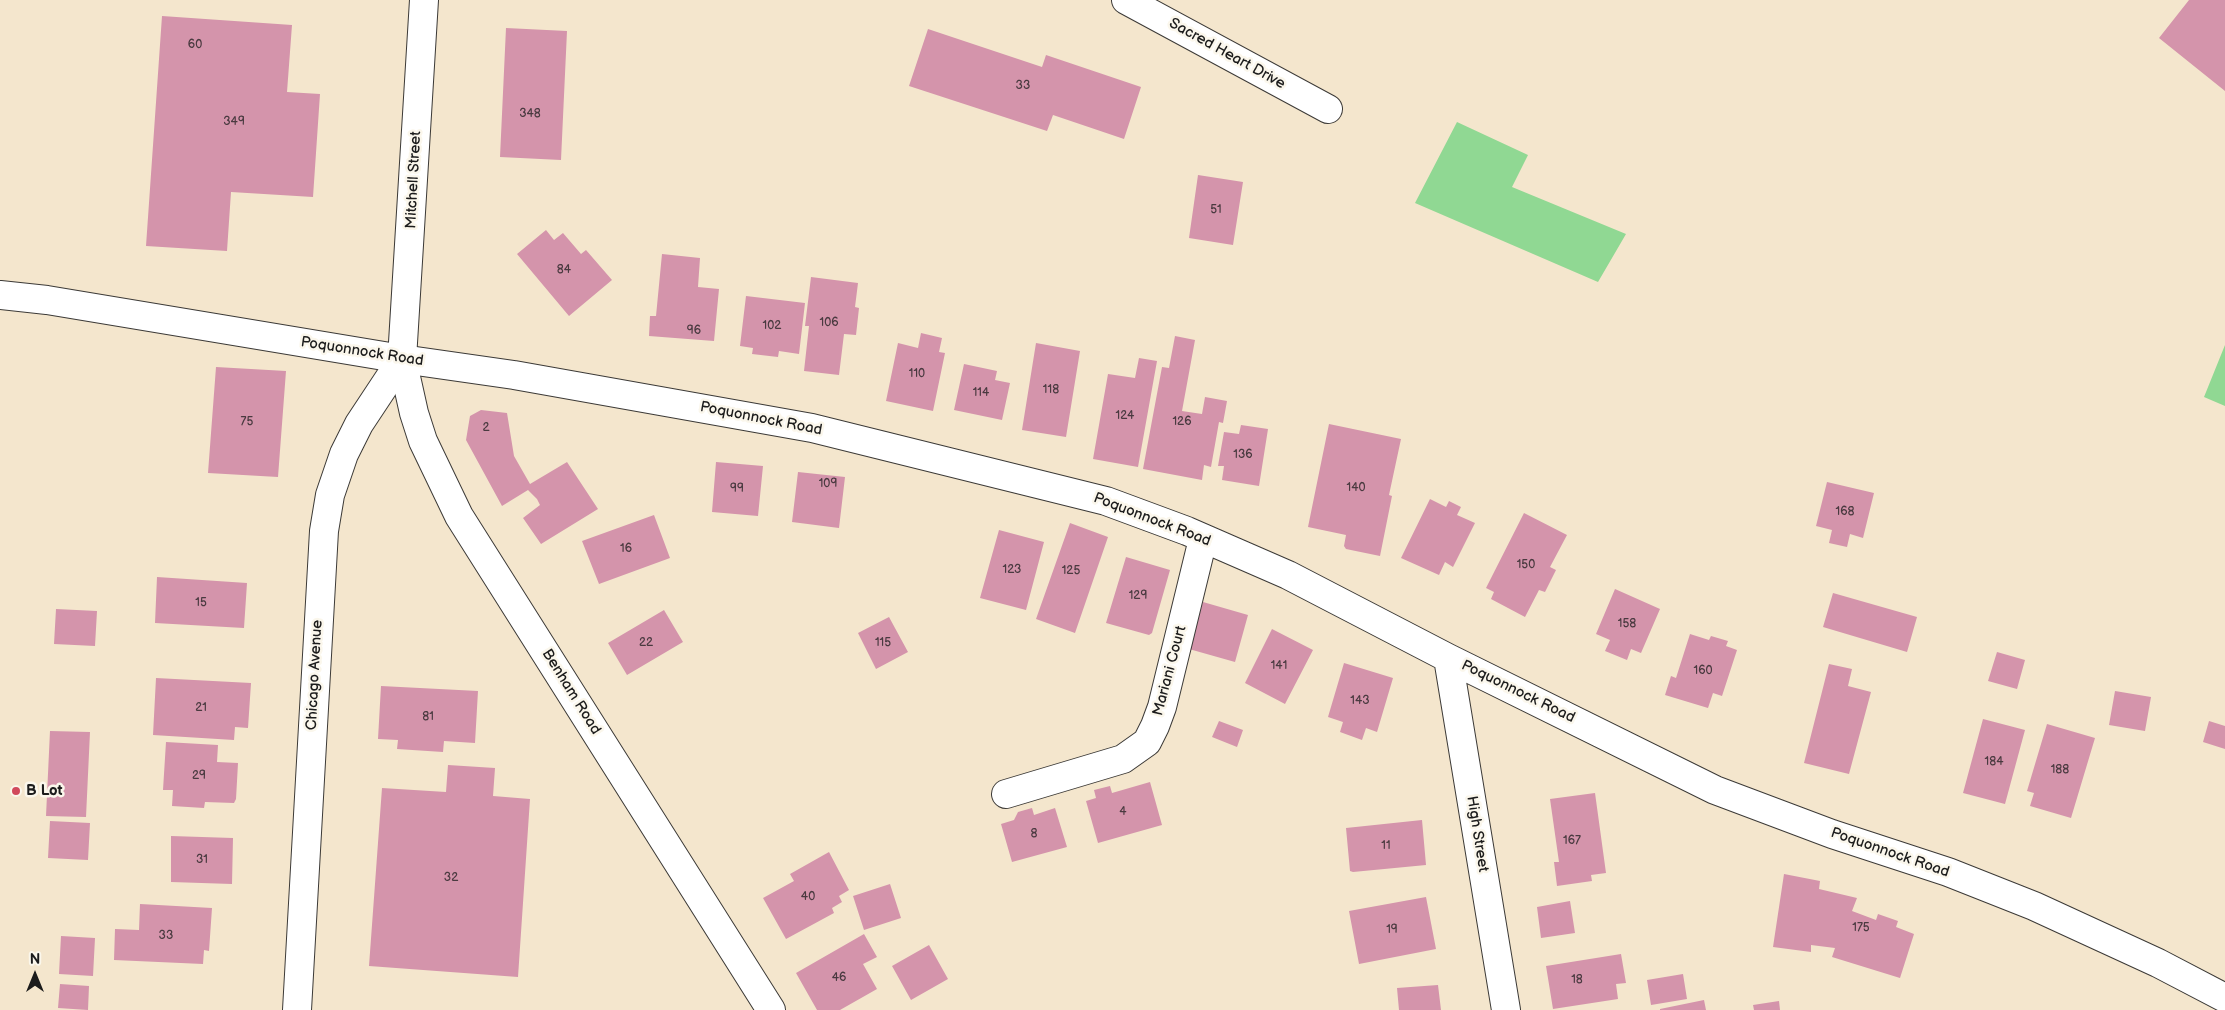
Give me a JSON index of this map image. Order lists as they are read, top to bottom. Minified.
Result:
{"streets":{"street":["Sacred Heart Drive","Mitchell Street","Poquonnock Road","Mariani Court","Chicago Avenue","Benham Road","High Street"]},"crossings":[["Mitchell Street","Poquonnock Road"],["Mitchell Street","Chicago Avenue"],["Mitchell Street","Benham Road"],["Poquonnock Road","Mariani Court"],["Poquonnock Road","Chicago Avenue"],["Poquonnock Road","Benham Road"],["Poquonnock Road","High Street"],["Chicago Avenue","Benham Road"]],"places":["B Lot"],"house_numbers":["60","33","348","349","51","84","106","102","96","110","118","114","124","75","126","2","136","109","140","99","168","16","150","123","125","129","15","158","22","115","141","160","143","21","81","184","188","29","4","8","167","11","31","32","40","175","19","33","46","18"],"north":"top"}
